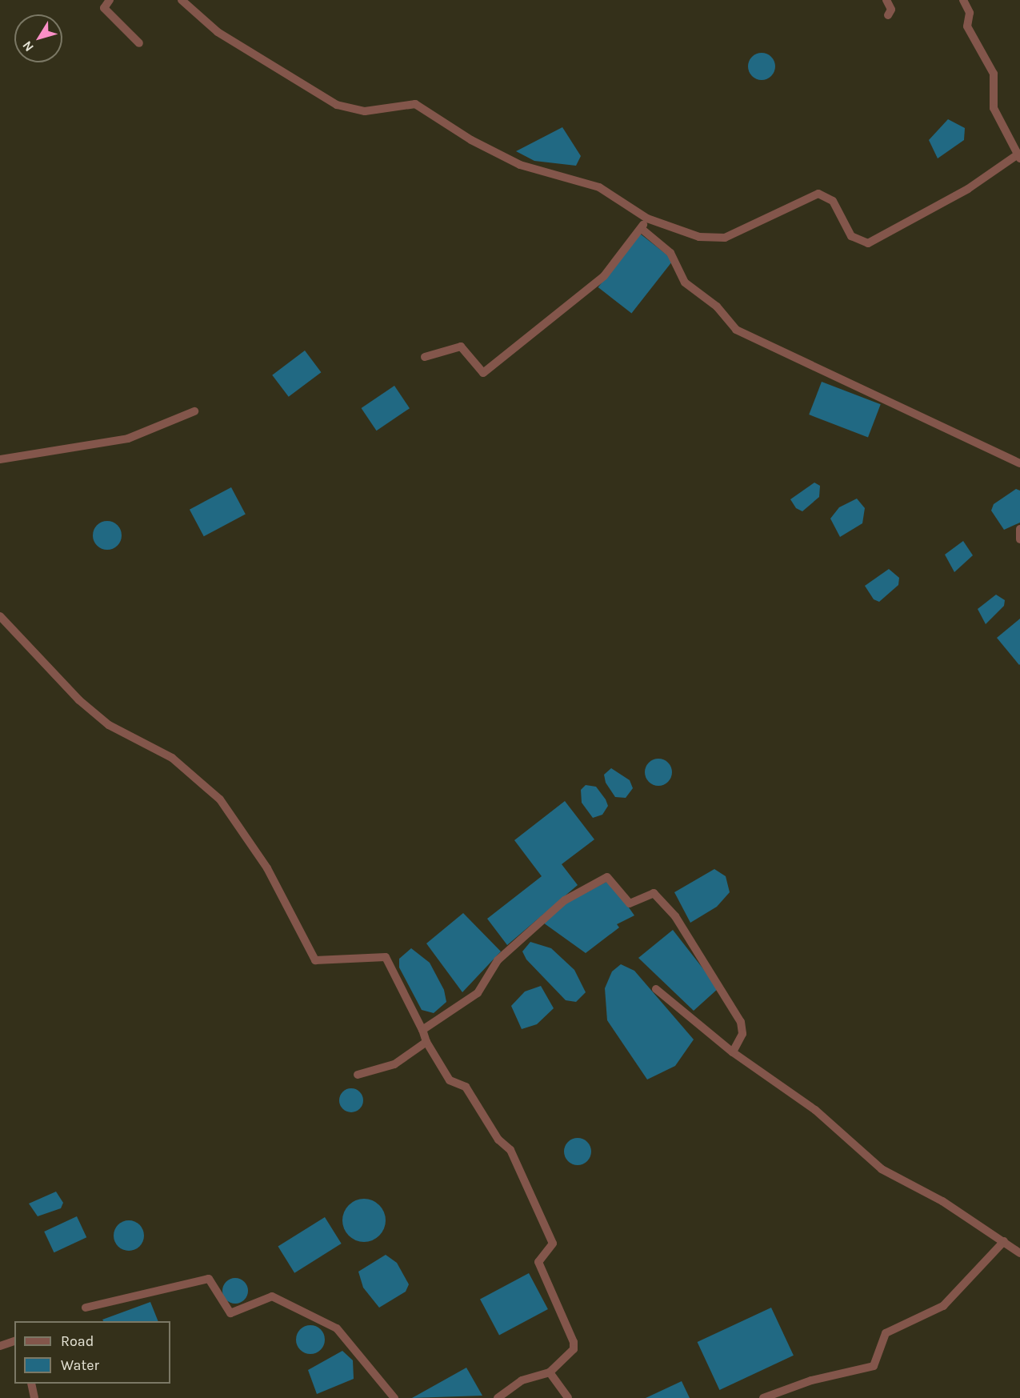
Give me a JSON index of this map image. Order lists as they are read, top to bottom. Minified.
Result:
{"legend":["Road","Water"],"north":"bottom left"}
